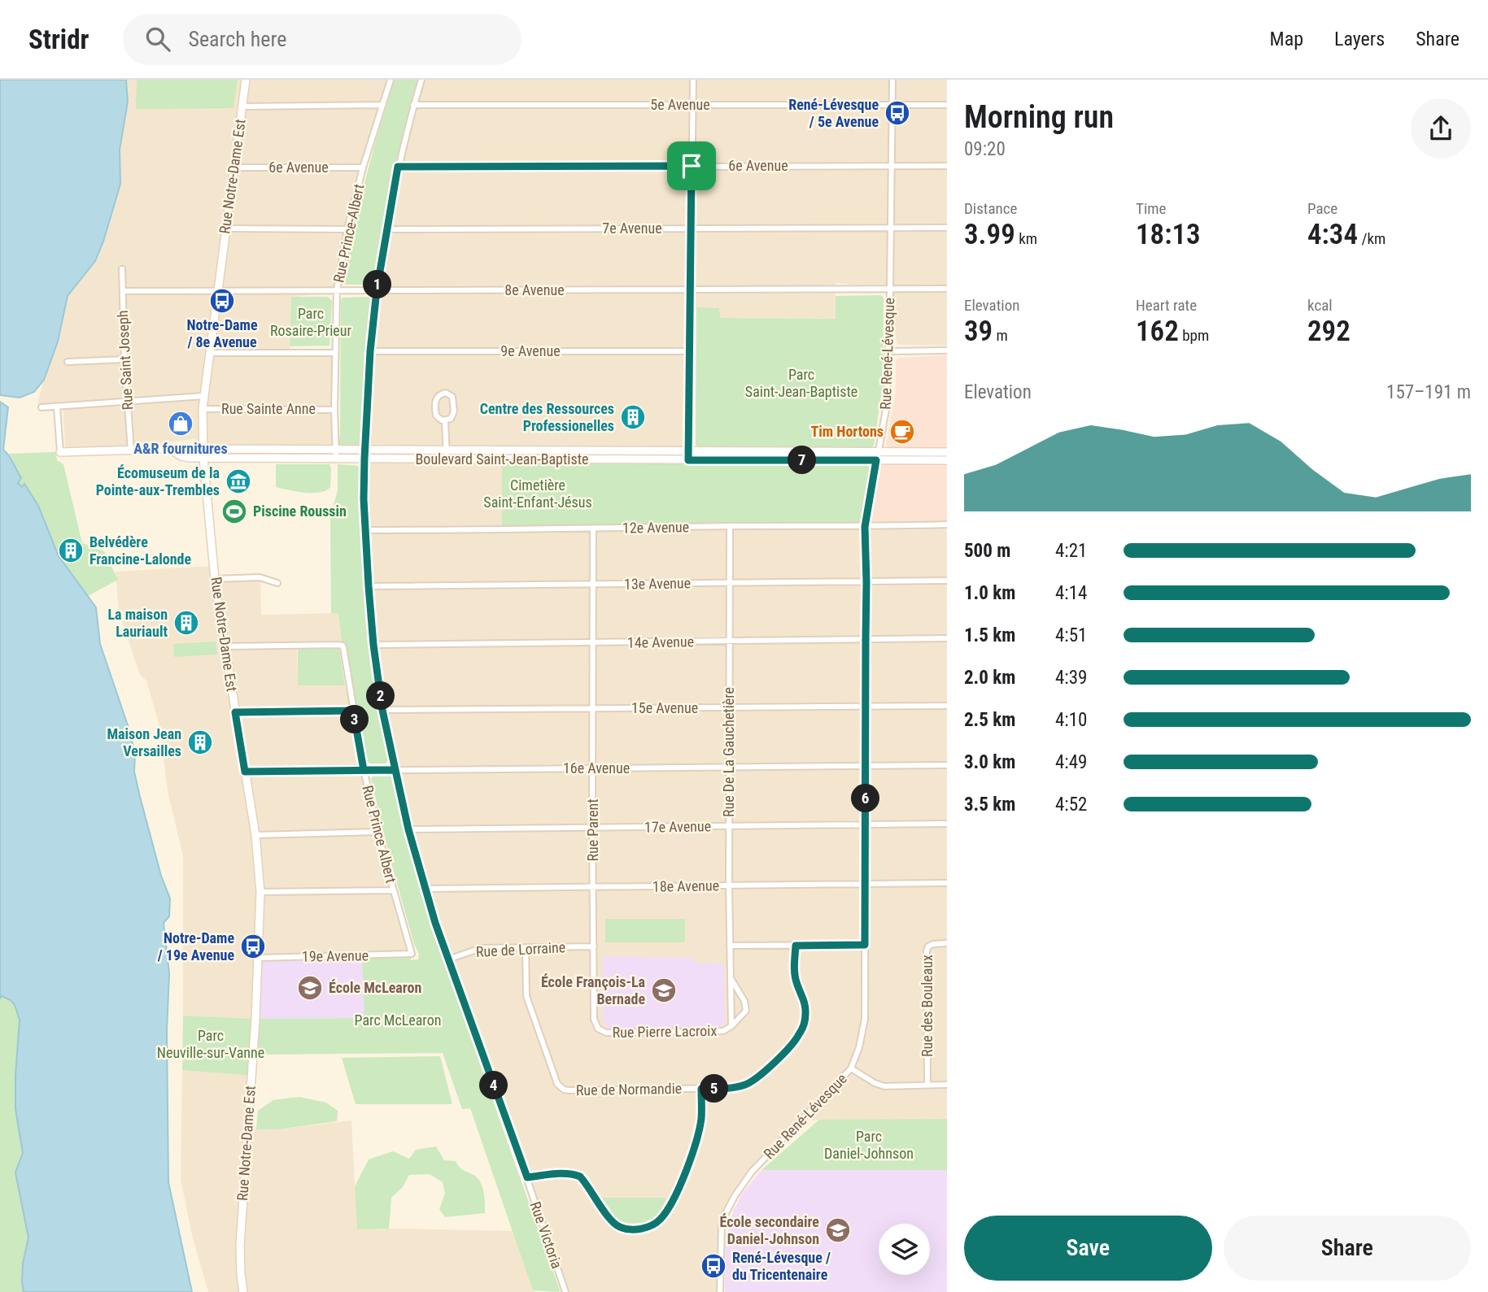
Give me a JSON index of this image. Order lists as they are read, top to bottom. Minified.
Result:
{"streets":{"main road":["Rue Notre-Dame Est","Boulevard Saint-Jean-Baptiste"],"street":["5e Avenue","6e Avenue","7e Avenue","Rue Prince-Albert","8e Avenue","9e Avenue","Rue René-Lévesque","Rue Saint Joseph","Rue Sainte Anne","12e Avenue","13e Avenue","14e Avenue","15e Avenue","Rue De La Gauchetière","16e Avenue","17e Avenue","Rue Parent","Rue Prince Albert","18e Avenue","Rue de Lorraine","19e Avenue","Rue des Bouleaux","Rue Pierre Lacroix","Rue de Normandie","Rue Victoria"]},"crossings":[["5e Avenue","Rue René-Lévesque"],["5e Avenue","Rue Victoria"],["6e Avenue","Rue Notre-Dame Est"],["6e Avenue","Rue Prince-Albert"],["6e Avenue","Rue René-Lévesque"],["6e Avenue","Rue Victoria"],["Rue Notre-Dame Est","8e Avenue"],["Rue Notre-Dame Est","Rue Sainte Anne"],["Rue Notre-Dame Est","Boulevard Saint-Jean-Baptiste"],["Rue Notre-Dame Est","16e Avenue"],["Rue Notre-Dame Est","Rue Prince Albert"],["Rue Notre-Dame Est","19e Avenue"],["7e Avenue","Rue René-Lévesque"],["7e Avenue","Rue Victoria"],["Rue Prince-Albert","8e Avenue"],["Rue Prince-Albert","Rue Sainte Anne"],["Rue Prince-Albert","Boulevard Saint-Jean-Baptiste"],["8e Avenue","Rue René-Lévesque"],["8e Avenue","Rue Saint Joseph"],["8e Avenue","Rue Victoria"],["9e Avenue","Rue Victoria"],["Rue René-Lévesque","Boulevard Saint-Jean-Baptiste"],["Rue René-Lévesque","12e Avenue"],["Rue René-Lévesque","13e Avenue"],["Rue René-Lévesque","14e Avenue"],["Rue René-Lévesque","15e Avenue"],["Rue René-Lévesque","16e Avenue"],["Rue René-Lévesque","17e Avenue"],["Rue René-Lévesque","18e Avenue"],["Rue Saint Joseph","Rue Sainte Anne"],["Rue Saint Joseph","Boulevard Saint-Jean-Baptiste"],["Boulevard Saint-Jean-Baptiste","Rue Victoria"],["12e Avenue","Rue De La Gauchetière"],["12e Avenue","Rue Parent"],["12e Avenue","Rue Victoria"],["13e Avenue","Rue De La Gauchetière"],["13e Avenue","Rue Parent"],["13e Avenue","Rue Victoria"],["14e Avenue","Rue De La Gauchetière"],["14e Avenue","Rue Parent"],["14e Avenue","Rue Victoria"],["15e Avenue","Rue De La Gauchetière"],["15e Avenue","Rue Parent"],["15e Avenue","Rue Victoria"],["Rue De La Gauchetière","16e Avenue"],["Rue De La Gauchetière","17e Avenue"],["Rue De La Gauchetière","18e Avenue"],["Rue De La Gauchetière","Rue Pierre Lacroix"],["16e Avenue","Rue Parent"],["16e Avenue","Rue Prince Albert"],["16e Avenue","Rue Victoria"],["17e Avenue","Rue Parent"],["17e Avenue","Rue Victoria"],["Rue Parent","18e Avenue"],["Rue Parent","Rue de Lorraine"],["Rue Parent","Rue Pierre Lacroix"],["Rue Prince Albert","19e Avenue"],["18e Avenue","Rue Victoria"],["Rue de Lorraine","Rue de Normandie"],["Rue de Lorraine","Rue Victoria"]],"parks":["Parc Rosaire-Prieur","Parc Saint-Jean-Baptiste","Cimetière Saint-Enfant-Jésus","Parc McLearon","Parc Neuville-sur-Vanne","Parc Daniel-Johnson"],"places":{"bus stop":["René-Lévesque / 5e Avenue","Notre-Dame / 8e Avenue","Notre-Dame / 19e Avenue","René-Lévesque / du Tricentenaire"],"building":["Centre des Ressources Professionelles","Belvédère Francine-Lalonde","La maison Lauriault","Maison Jean Versailles"],"shop":["A&R fournitures"],"cafe":["Tim Hortons"],"museum":["Écomuseum de la Pointe-aux-Trembles"],"sports":["Piscine Roussin"],"school or university":["École McLearon","École François-La Bernade","École secondaire Daniel-Johnson"]},"page":{"header":"Stridr","search":"Search here","nav":["Map","Layers","Share"],"heading":["Morning run","09:20"],"stats":[["Distance","3.99 km"],["Time","18:13"],["Pace","4:34 /km"],["Elevation","39 m"],["Heart rate","162 bpm"],["kcal","292"]],"pins":["1","7","2","3","6","4","5"],"chart":["Elevation","157–191 m"],"list":[{"name":"500 m","note":"4:21"},{"name":"1.0 km","note":"4:14"},{"name":"1.5 km","note":"4:51"},{"name":"2.0 km","note":"4:39"},{"name":"2.5 km","note":"4:10"},{"name":"3.0 km","note":"4:49"},{"name":"3.5 km","note":"4:52"}],"buttons":["Save","Share"]}}
